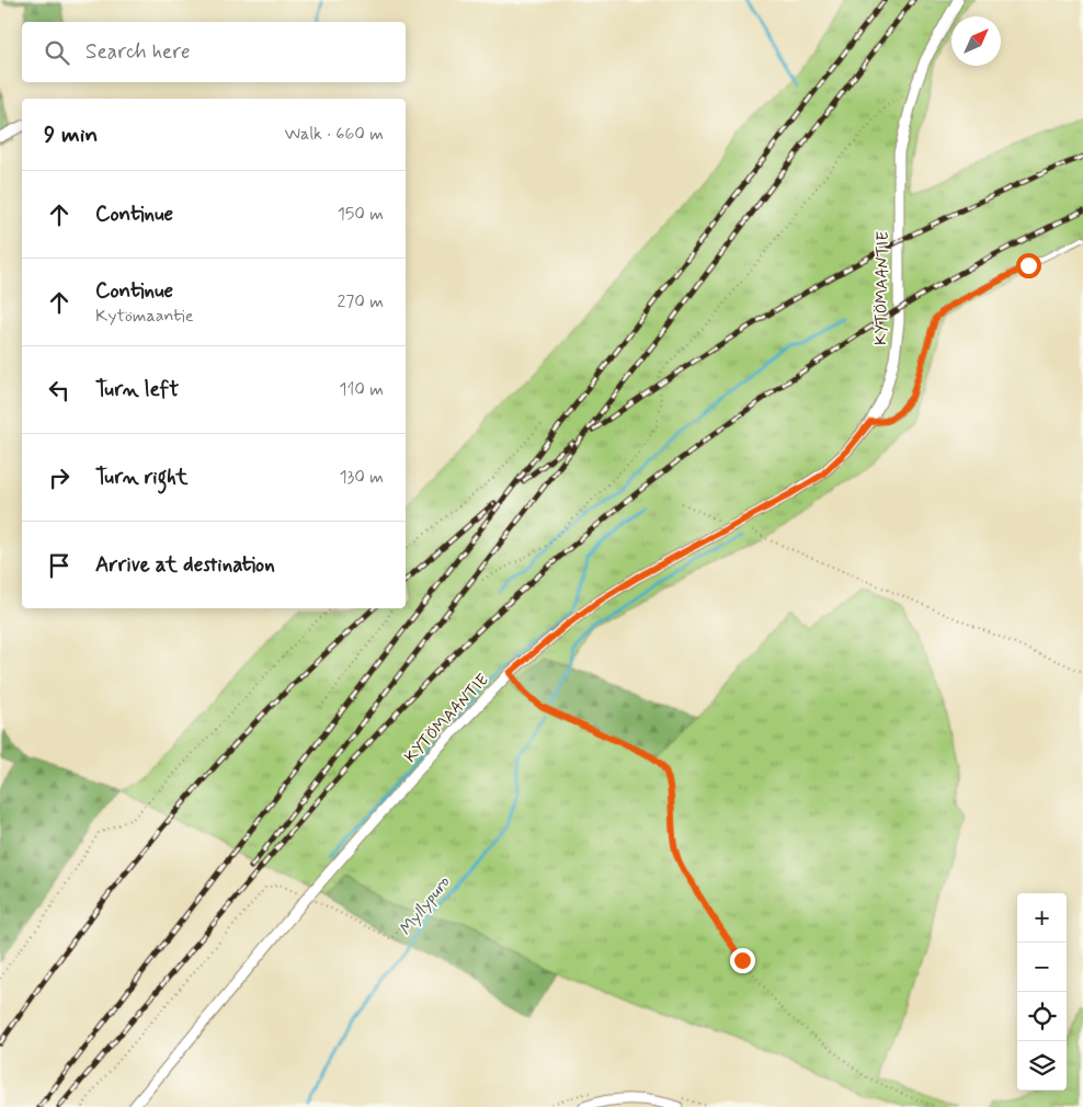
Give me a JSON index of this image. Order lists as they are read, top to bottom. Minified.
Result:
{"streets":{"street":["KYTÖMAANTIE"]},"water":["Myllypuro"],"north":"top right","page":{"search":"Search here","heading":["9 min","Walk · 660 m"],"list":[["Continue","150 m"],["Continue","Kytömaantie","270 m"],["Turn left","110 m"],["Turn right","130 m"],"Arrive at destination"],"map_buttons":["+","−"]}}
